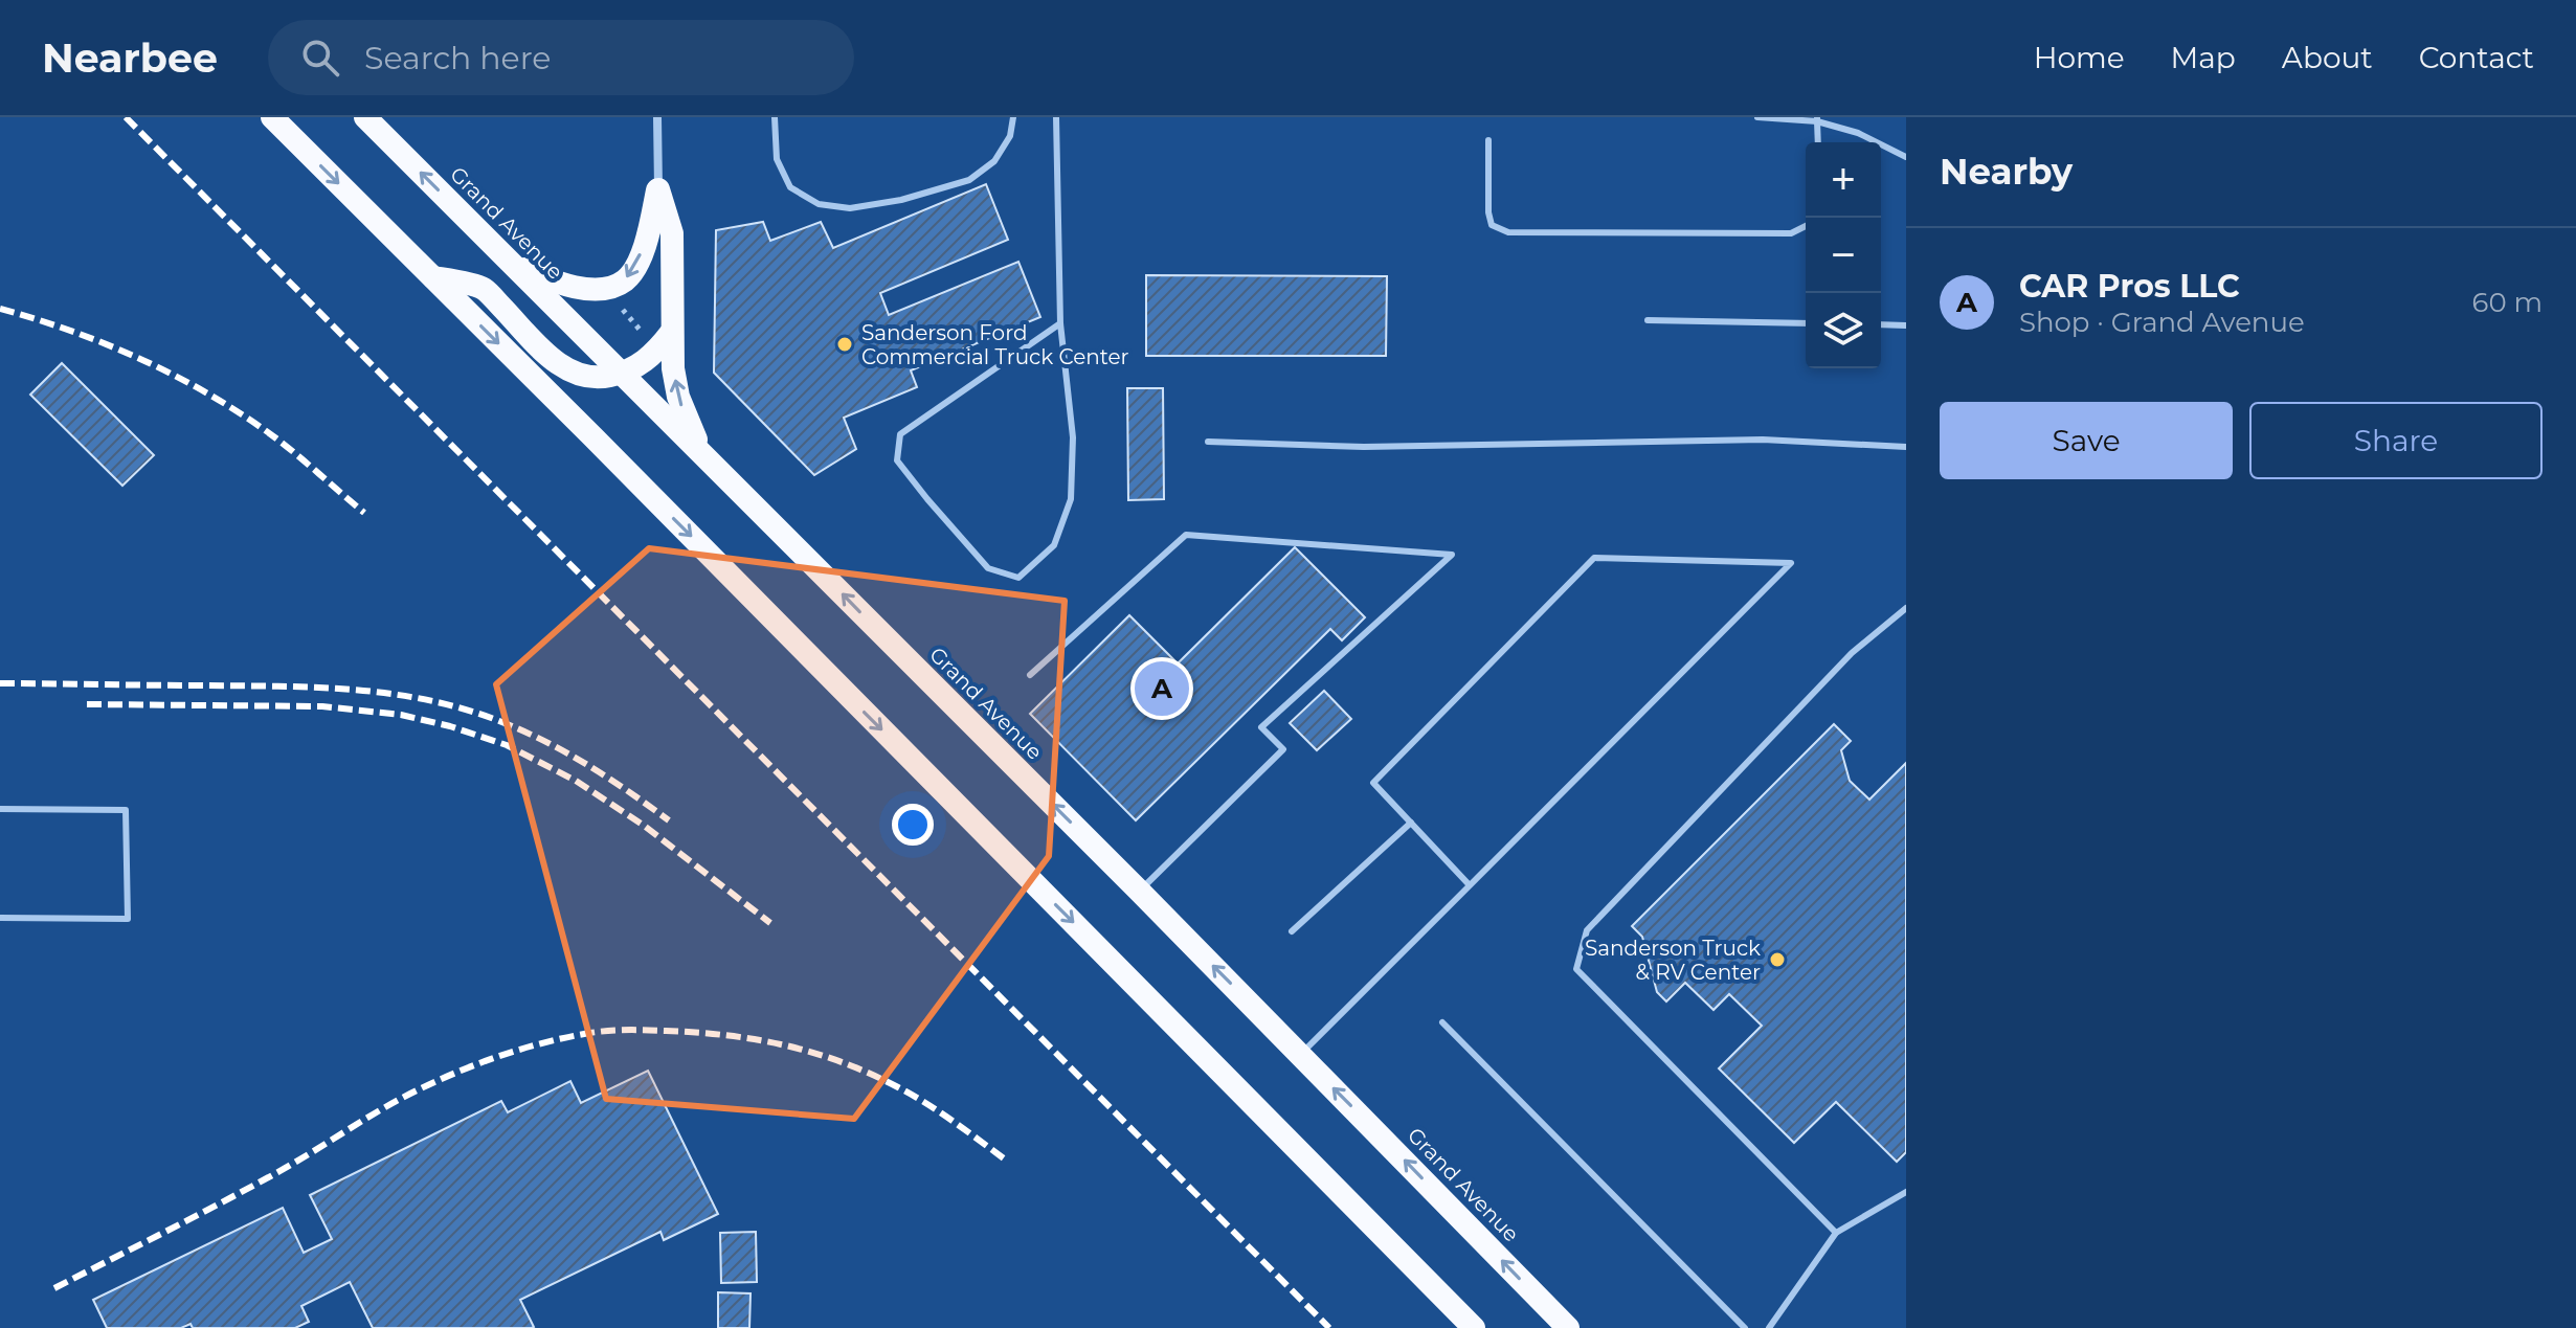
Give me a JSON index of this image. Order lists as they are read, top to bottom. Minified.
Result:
{"streets":{"highway":["Grand Avenue"]},"places":["Sanderson Ford Commercial Truck Center","Sanderson Truck & RV Center"],"page":{"header":"Nearbee","search":"Search here","nav":["Home","Map","About","Contact"],"heading":"Nearby","map_buttons":["+","−"],"list":[{"mark":"A","name":"CAR Pros LLC","note":"Shop · Grand Avenue","value":"60 m"}],"buttons":["Save","Share"],"pins":"A"}}
